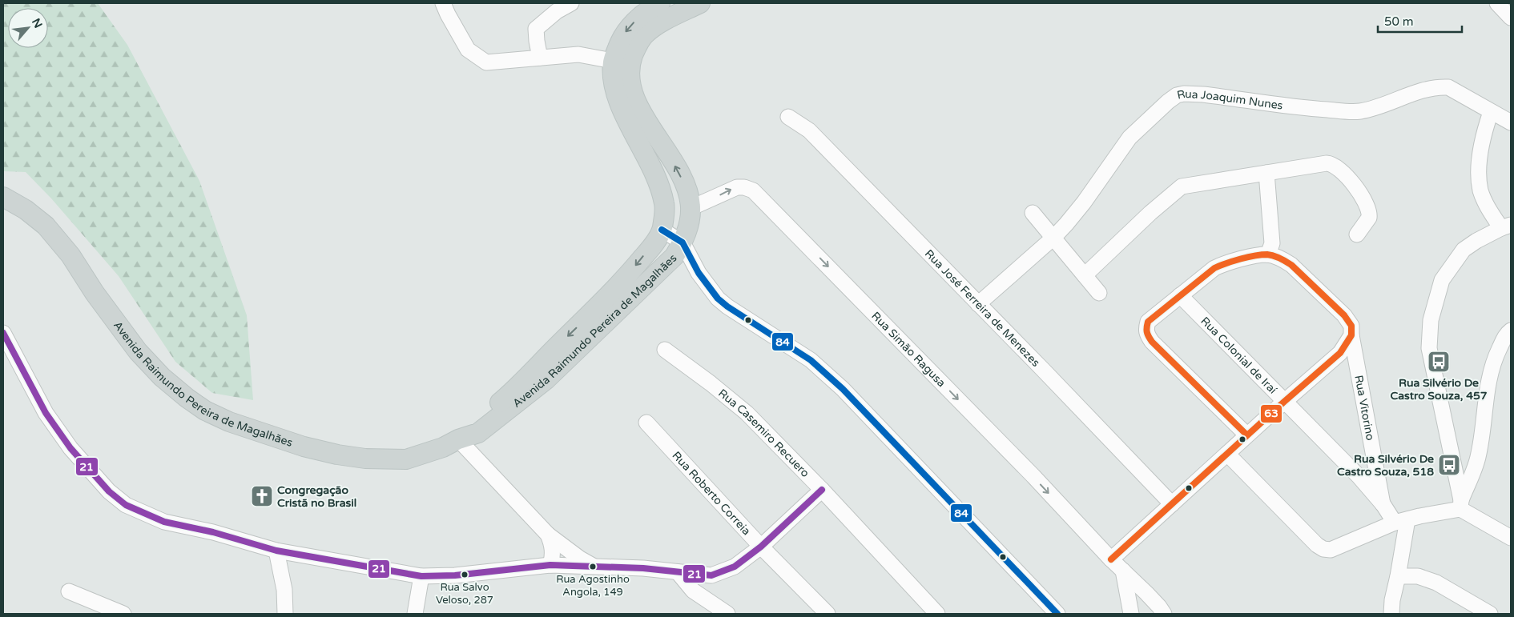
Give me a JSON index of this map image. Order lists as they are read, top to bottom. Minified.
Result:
{"streets":{"main road":["Avenida Raimundo Pereira de Magalhães"],"street":["Rua Joaquim Nunes","Rua José Ferreira de Menezes","Rua Simão Ragusa","Rua Colonial de Iraí","Rua Vitorino","Rua Casemiro Recuero","Rua Roberto Correia"]},"crossings":[["Rua Joaquim Nunes","Rua José Ferreira de Menezes"],["Avenida Raimundo Pereira de Magalhães","Rua Simão Ragusa"],["Rua Colonial de Iraí","Rua Vitorino"]],"places":{"bus stop":["Rua Silvério De Castro Souza, 457","Rua Silvério De Castro Souza, 518"],"church":["Congregação Cristã no Brasil"],"other":["Rua Agostinho Angola, 149","Rua Salvo Veloso, 287"]},"lines":["transit line 84","transit line 63","transit line 21"],"scale_bar":"50 m","north":"top right"}
